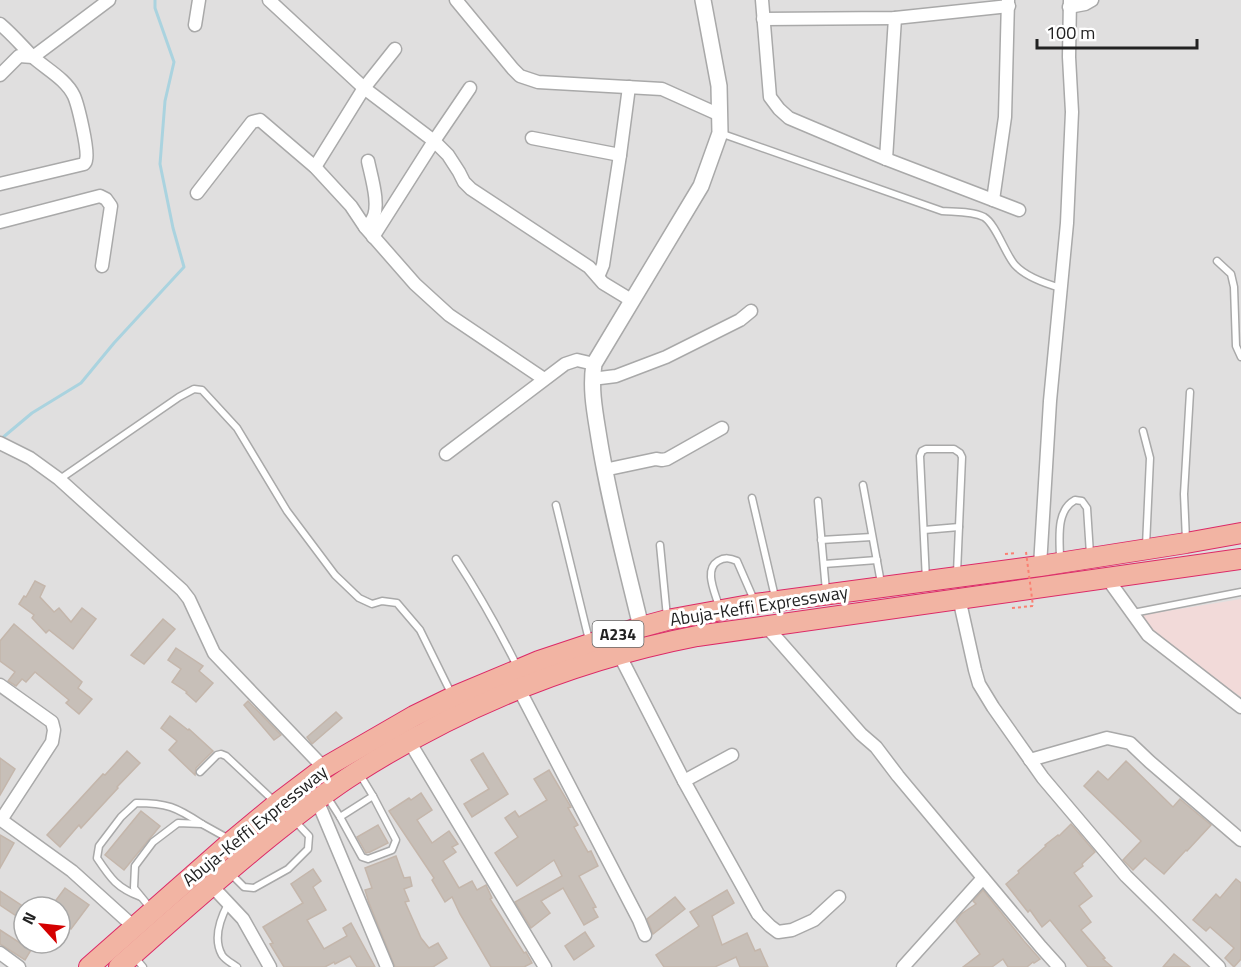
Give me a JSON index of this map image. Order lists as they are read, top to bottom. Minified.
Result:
{"streets":{"highway":["Abuja-Keffi Expressway","A234"]},"scale_bar":"100 m","north":"top left"}
